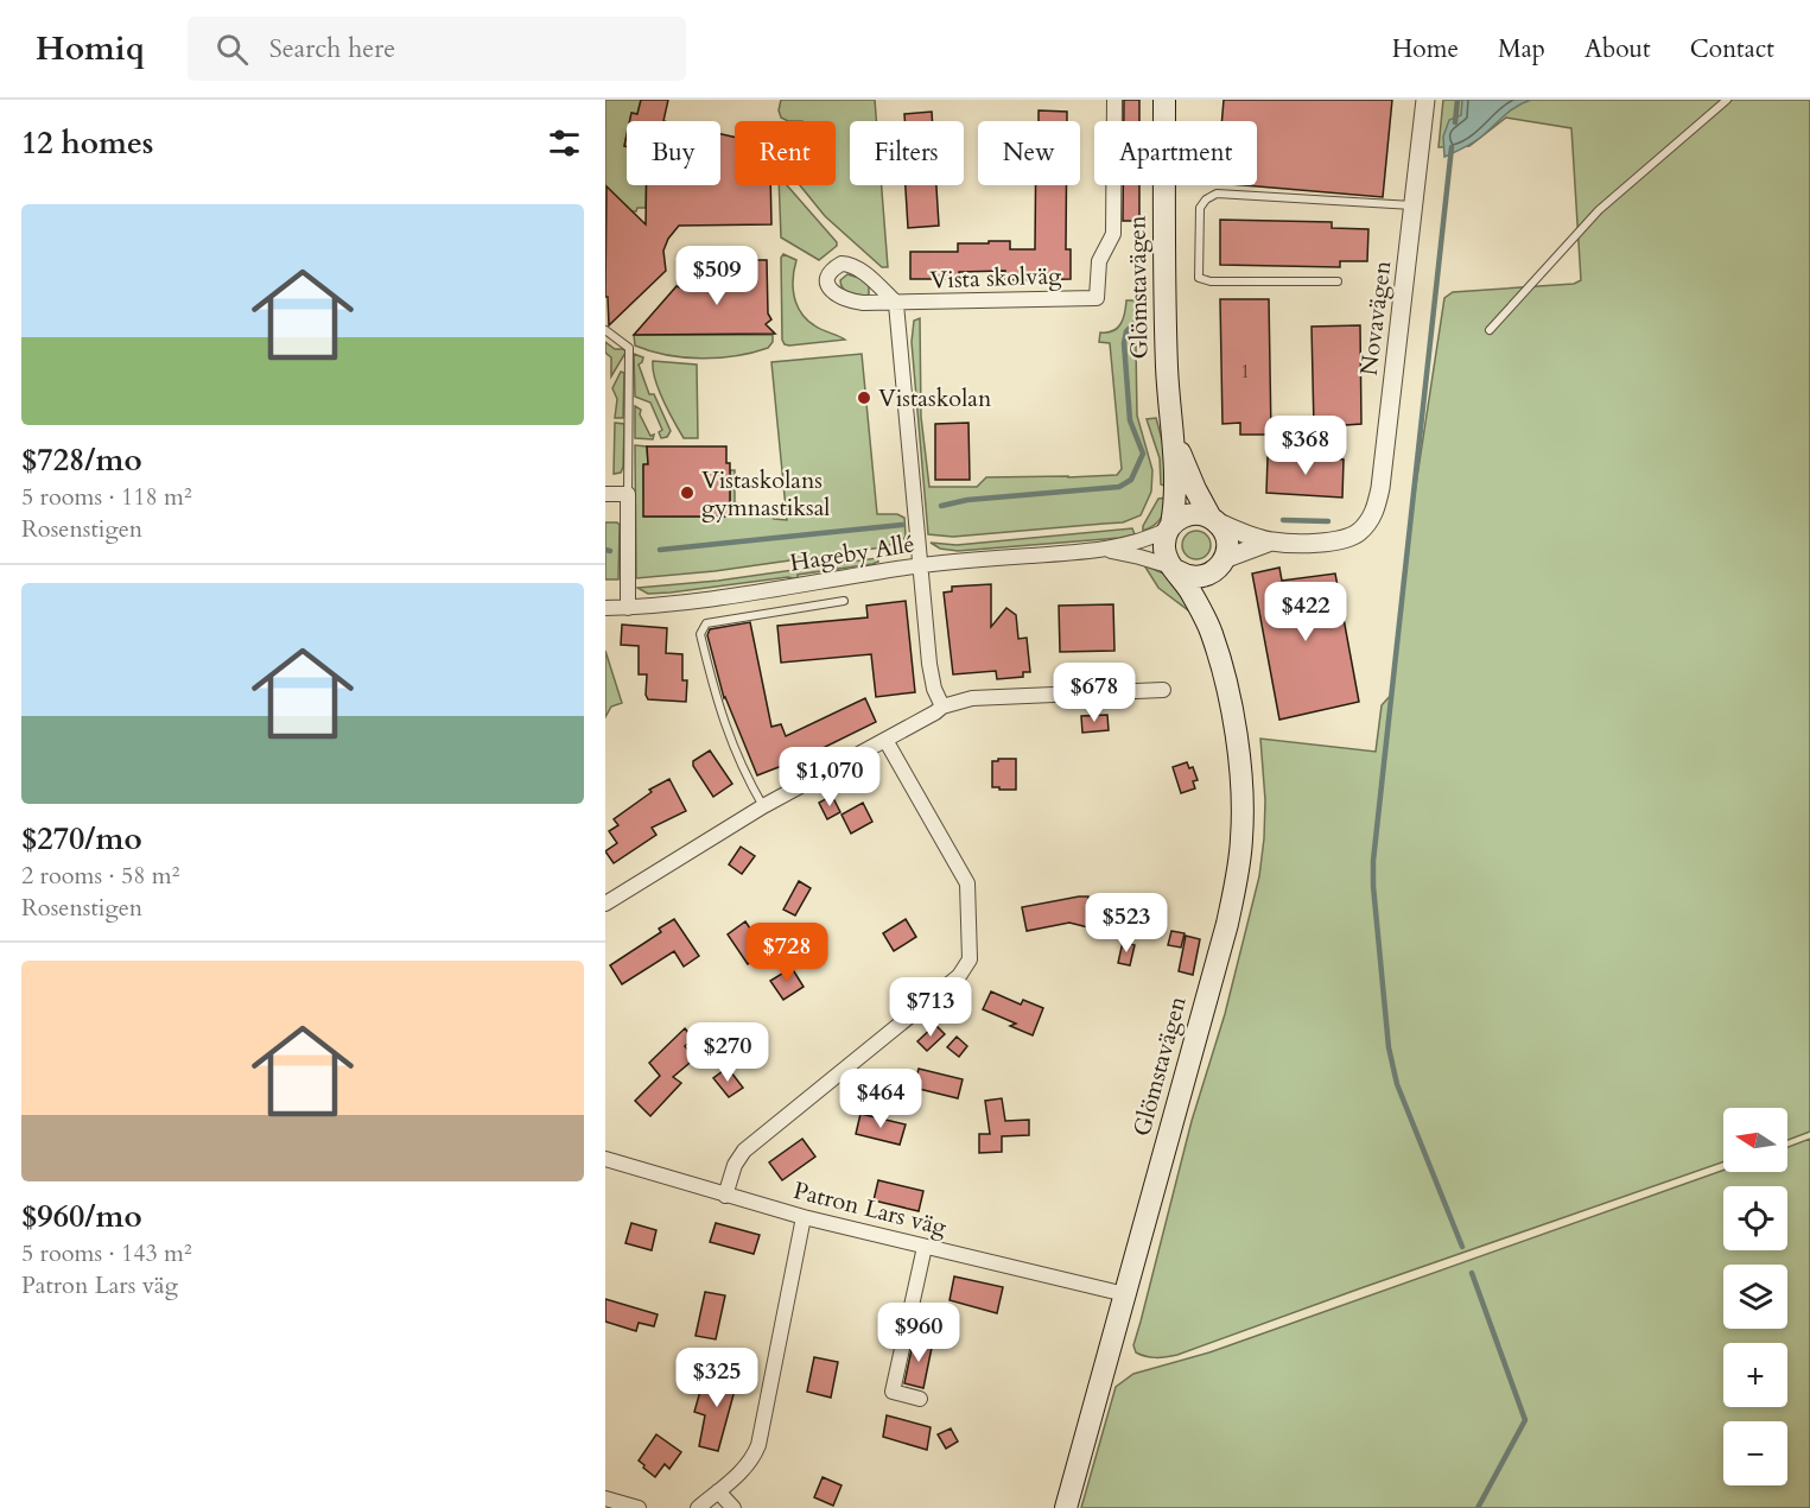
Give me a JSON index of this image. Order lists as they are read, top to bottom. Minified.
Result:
{"streets":{"main road":["Glömstavägen"],"street":["Vista skolväg","Novavägen","Hageby Allé","Patron Lars väg"]},"crossings":[["Vista skolväg","Hageby Allé"],["Glömstavägen","Novavägen"],["Glömstavägen","Hageby Allé"],["Glömstavägen","Patron Lars väg"],["Novavägen","Hageby Allé"]],"places":["Vistaskolan","Vistaskolans gymnastiksal"],"house_numbers":["1"],"north":"left","page":{"header":"Homiq","search":"Search here","nav":["Home","Map","About","Contact"],"heading":"12 homes","chip":["Buy","Rent","Filters","New","Apartment"],"list":[{"name":"$728/mo","note":"5 rooms · 118 m² · Rosenstigen"},{"name":"$270/mo","note":"2 rooms · 58 m² · Rosenstigen"},{"name":"$960/mo","note":"5 rooms · 143 m² · Patron Lars väg"}],"price":["$509","$368","$422","$678","$1,070","$523","$728","$713","$270","$464","$960","$325"],"map_buttons":["+","−"]}}
